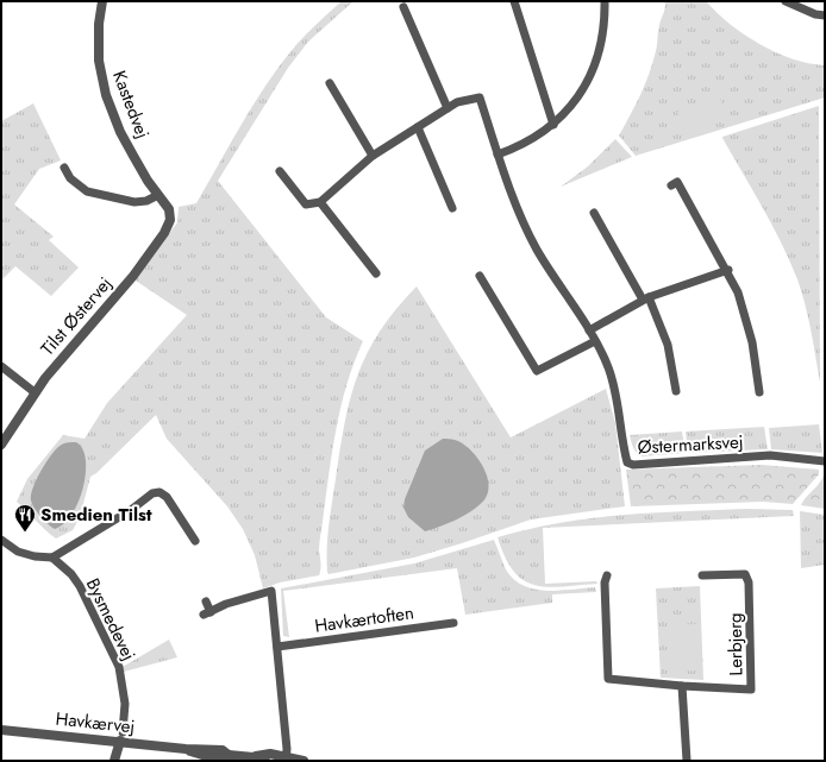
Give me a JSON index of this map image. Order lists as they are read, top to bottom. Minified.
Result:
{"streets":{"street":["Kastedvej","Tilst Østervej","Østermarksvej","Bysmedevej","Havkærtoften","Lerbjerg","Havkærvej"]},"crossings":[["Kastedvej","Tilst Østervej"],["Bysmedevej","Havkærvej"]],"places":{"restaurant":["Smedien Tilst"]}}
